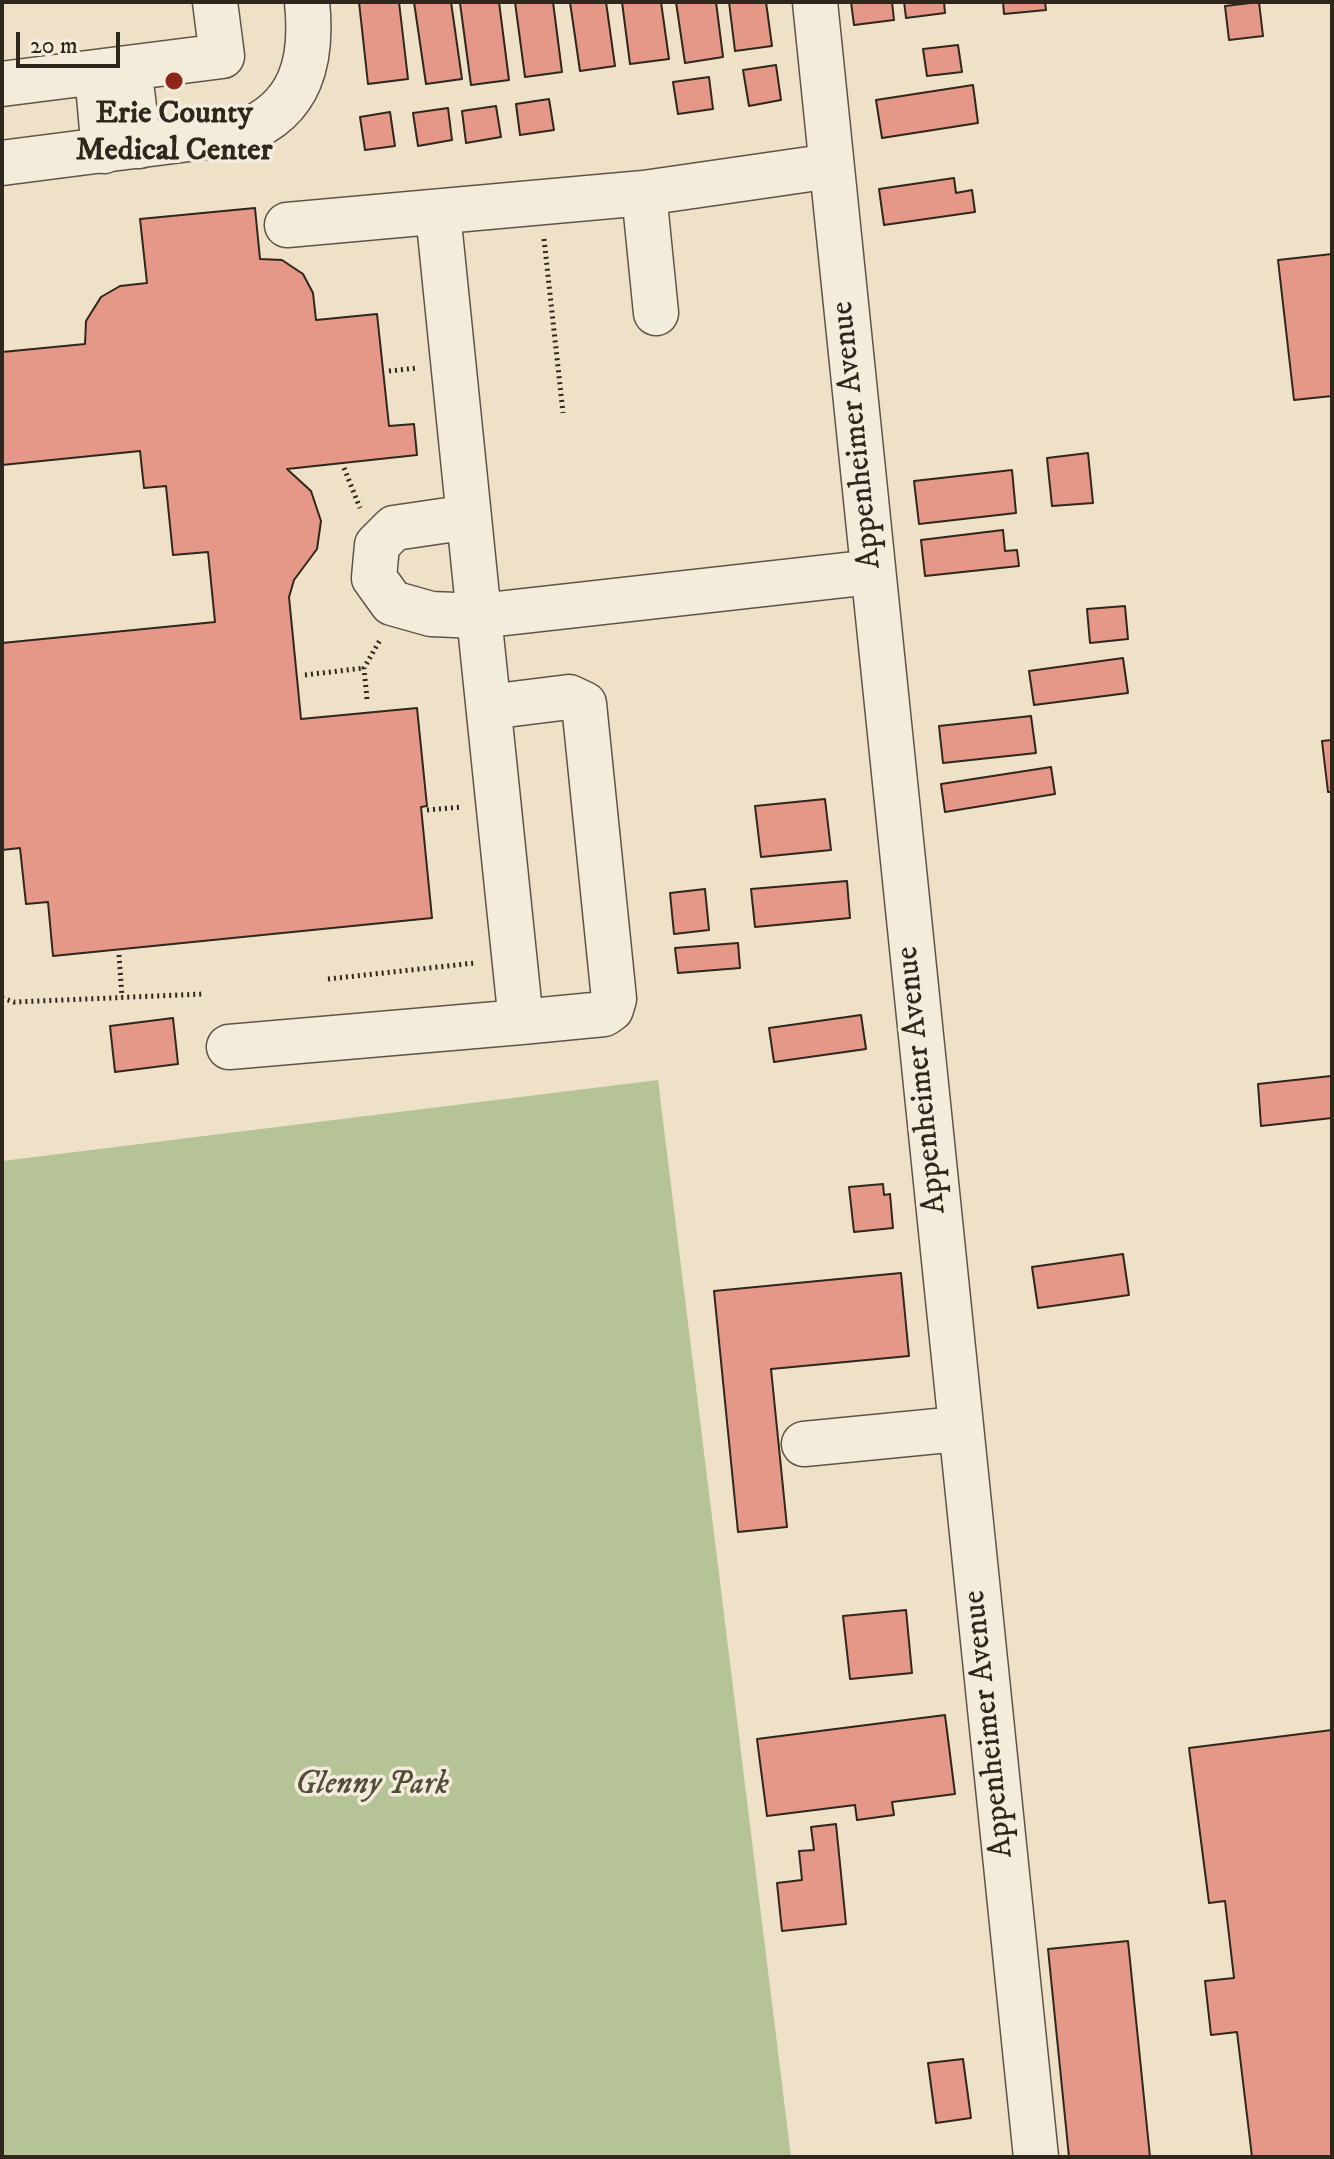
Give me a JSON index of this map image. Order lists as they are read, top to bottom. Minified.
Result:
{"streets":{"street":["Appenheimer Avenue"]},"parks":["Glenny Park"],"places":["Erie County Medical Center"],"scale_bar":"20 m"}
